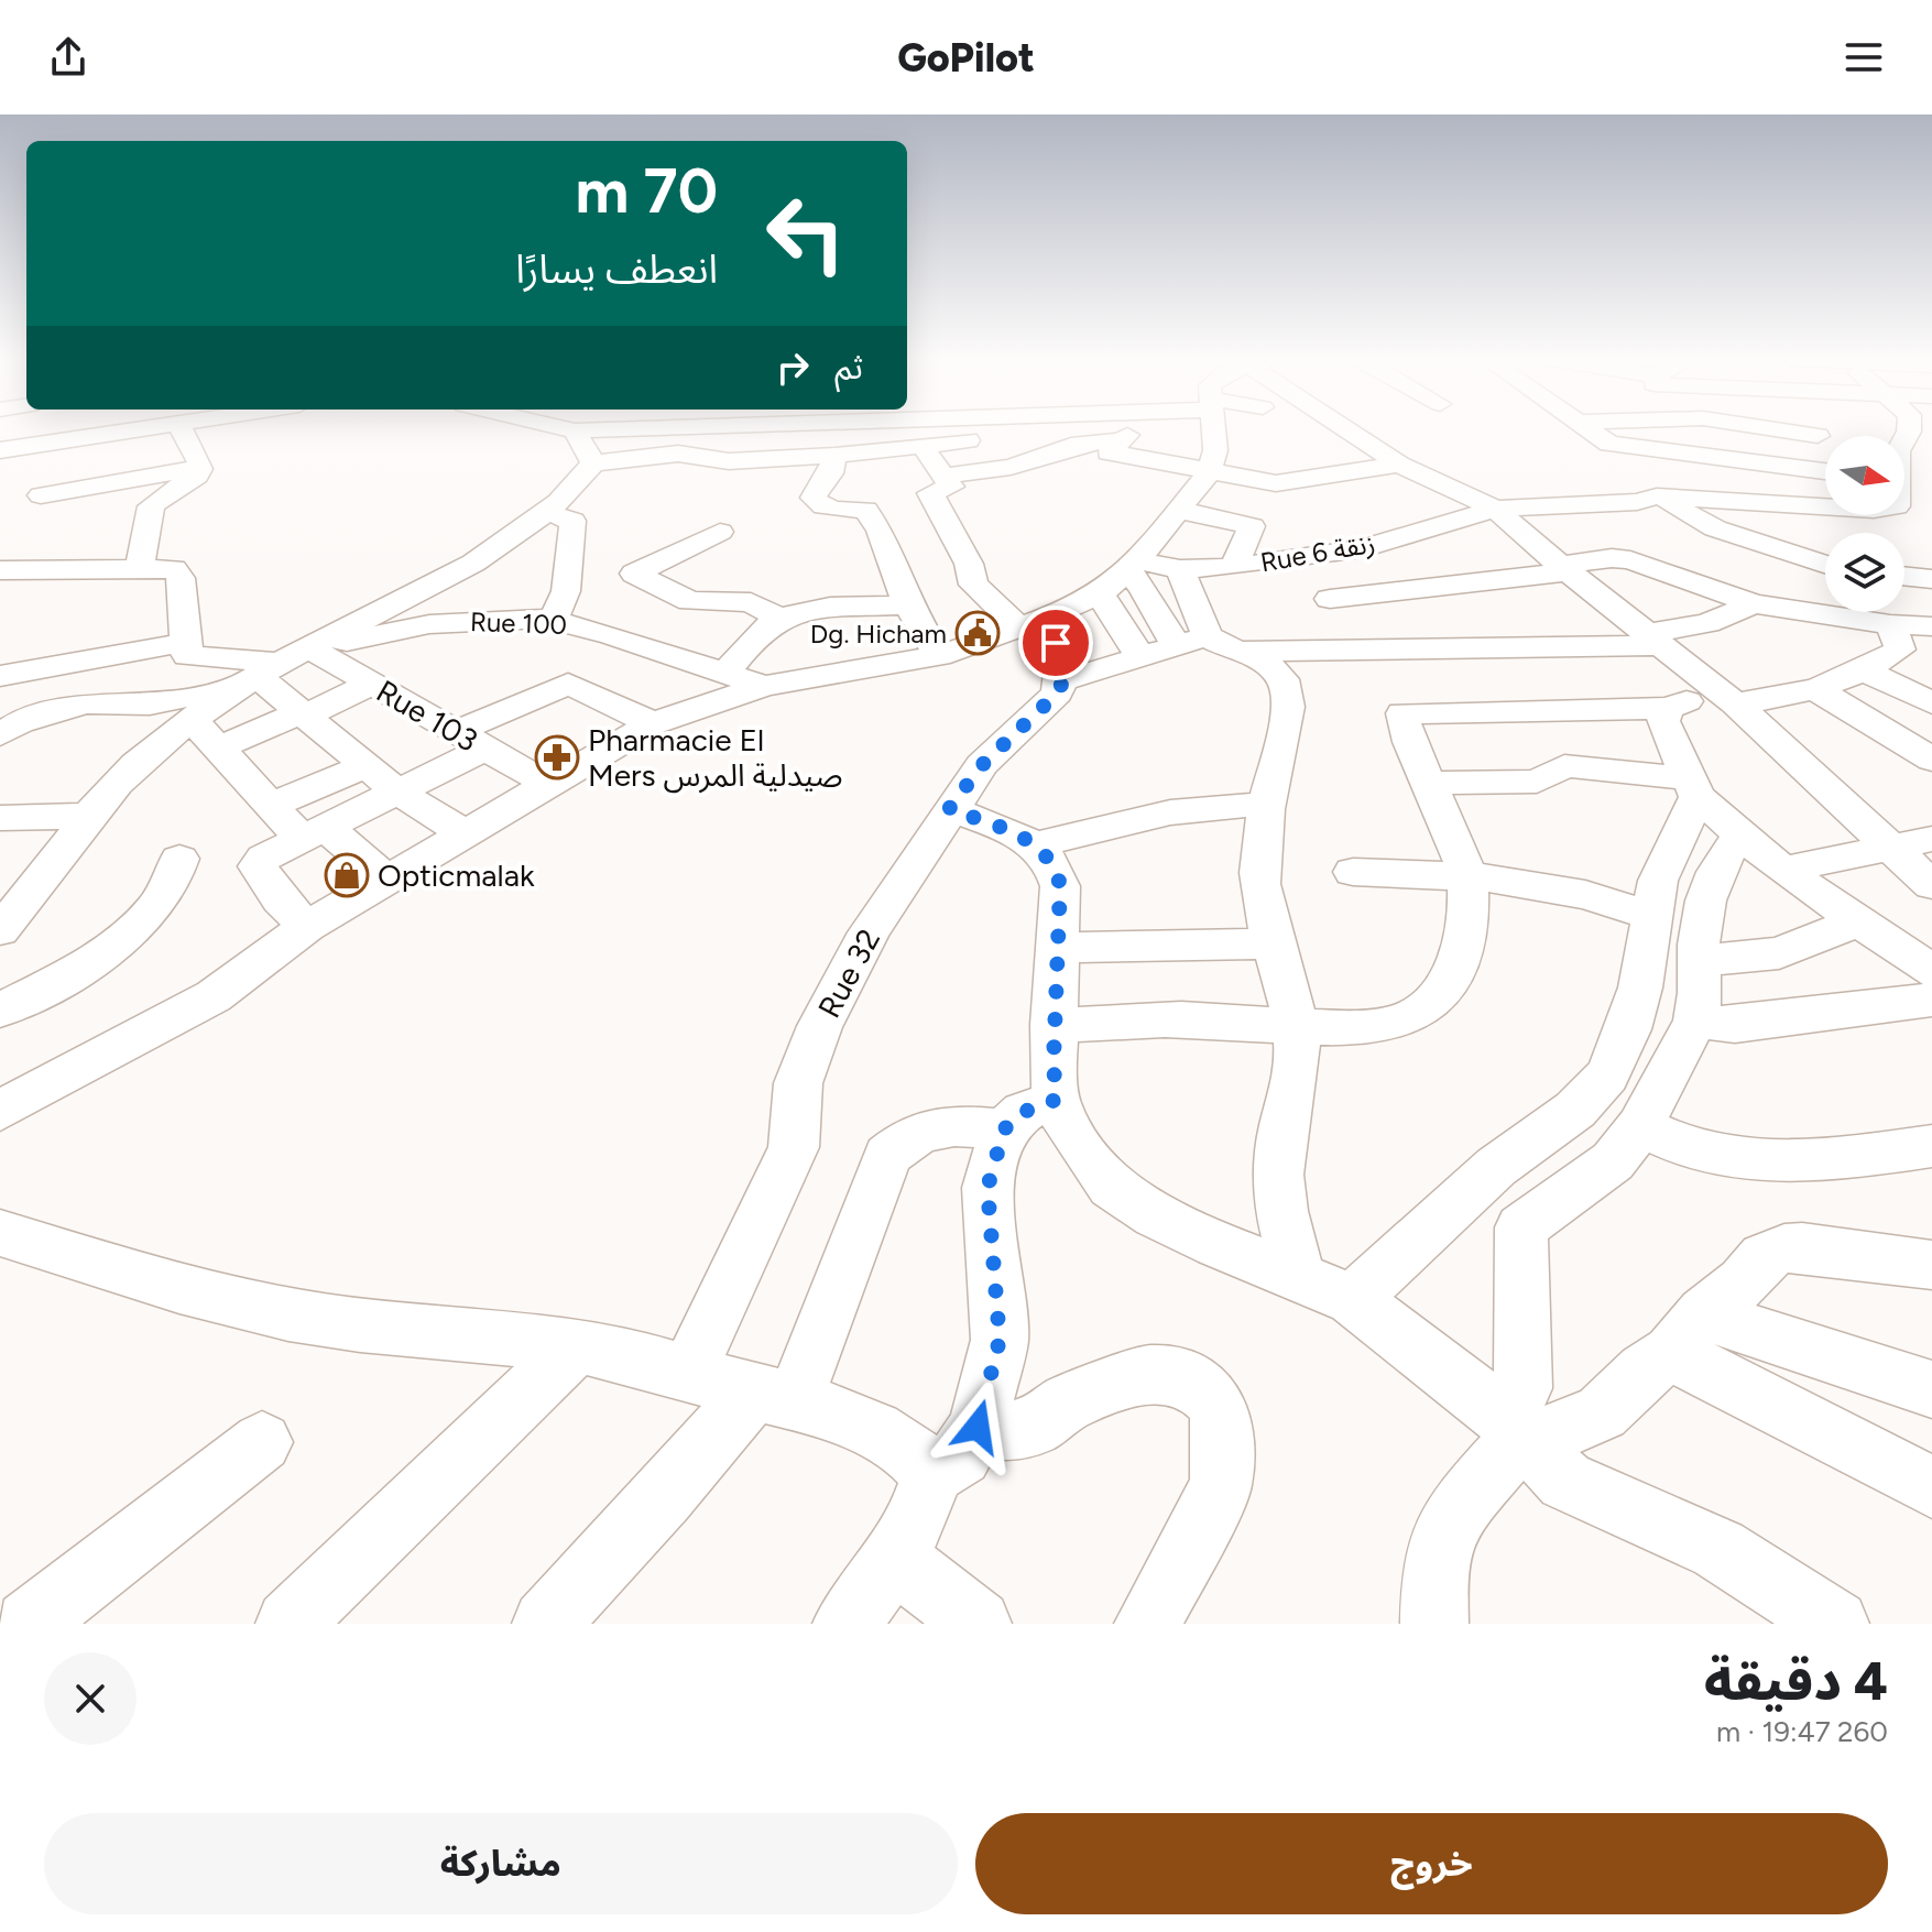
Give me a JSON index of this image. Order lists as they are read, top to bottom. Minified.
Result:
{"streets":{"street":["Rue 6 زنقة","Rue 100","Rue 103","Rue 32"]},"crossings":[["Rue 100","Rue 103"]],"places":{"public building":["Dg. Hicham"],"pharmacy":["Pharmacie El Mers صيدلية المرس"],"shop":["Opticmalak"]},"north":"right","page":{"header":"GoPilot","turn":["70 m","انعطف يسارًا"],"then":"ثم","heading":["4 دقيقة","260 m · 19:47"],"buttons":["خروج","مشاركة"]}}
